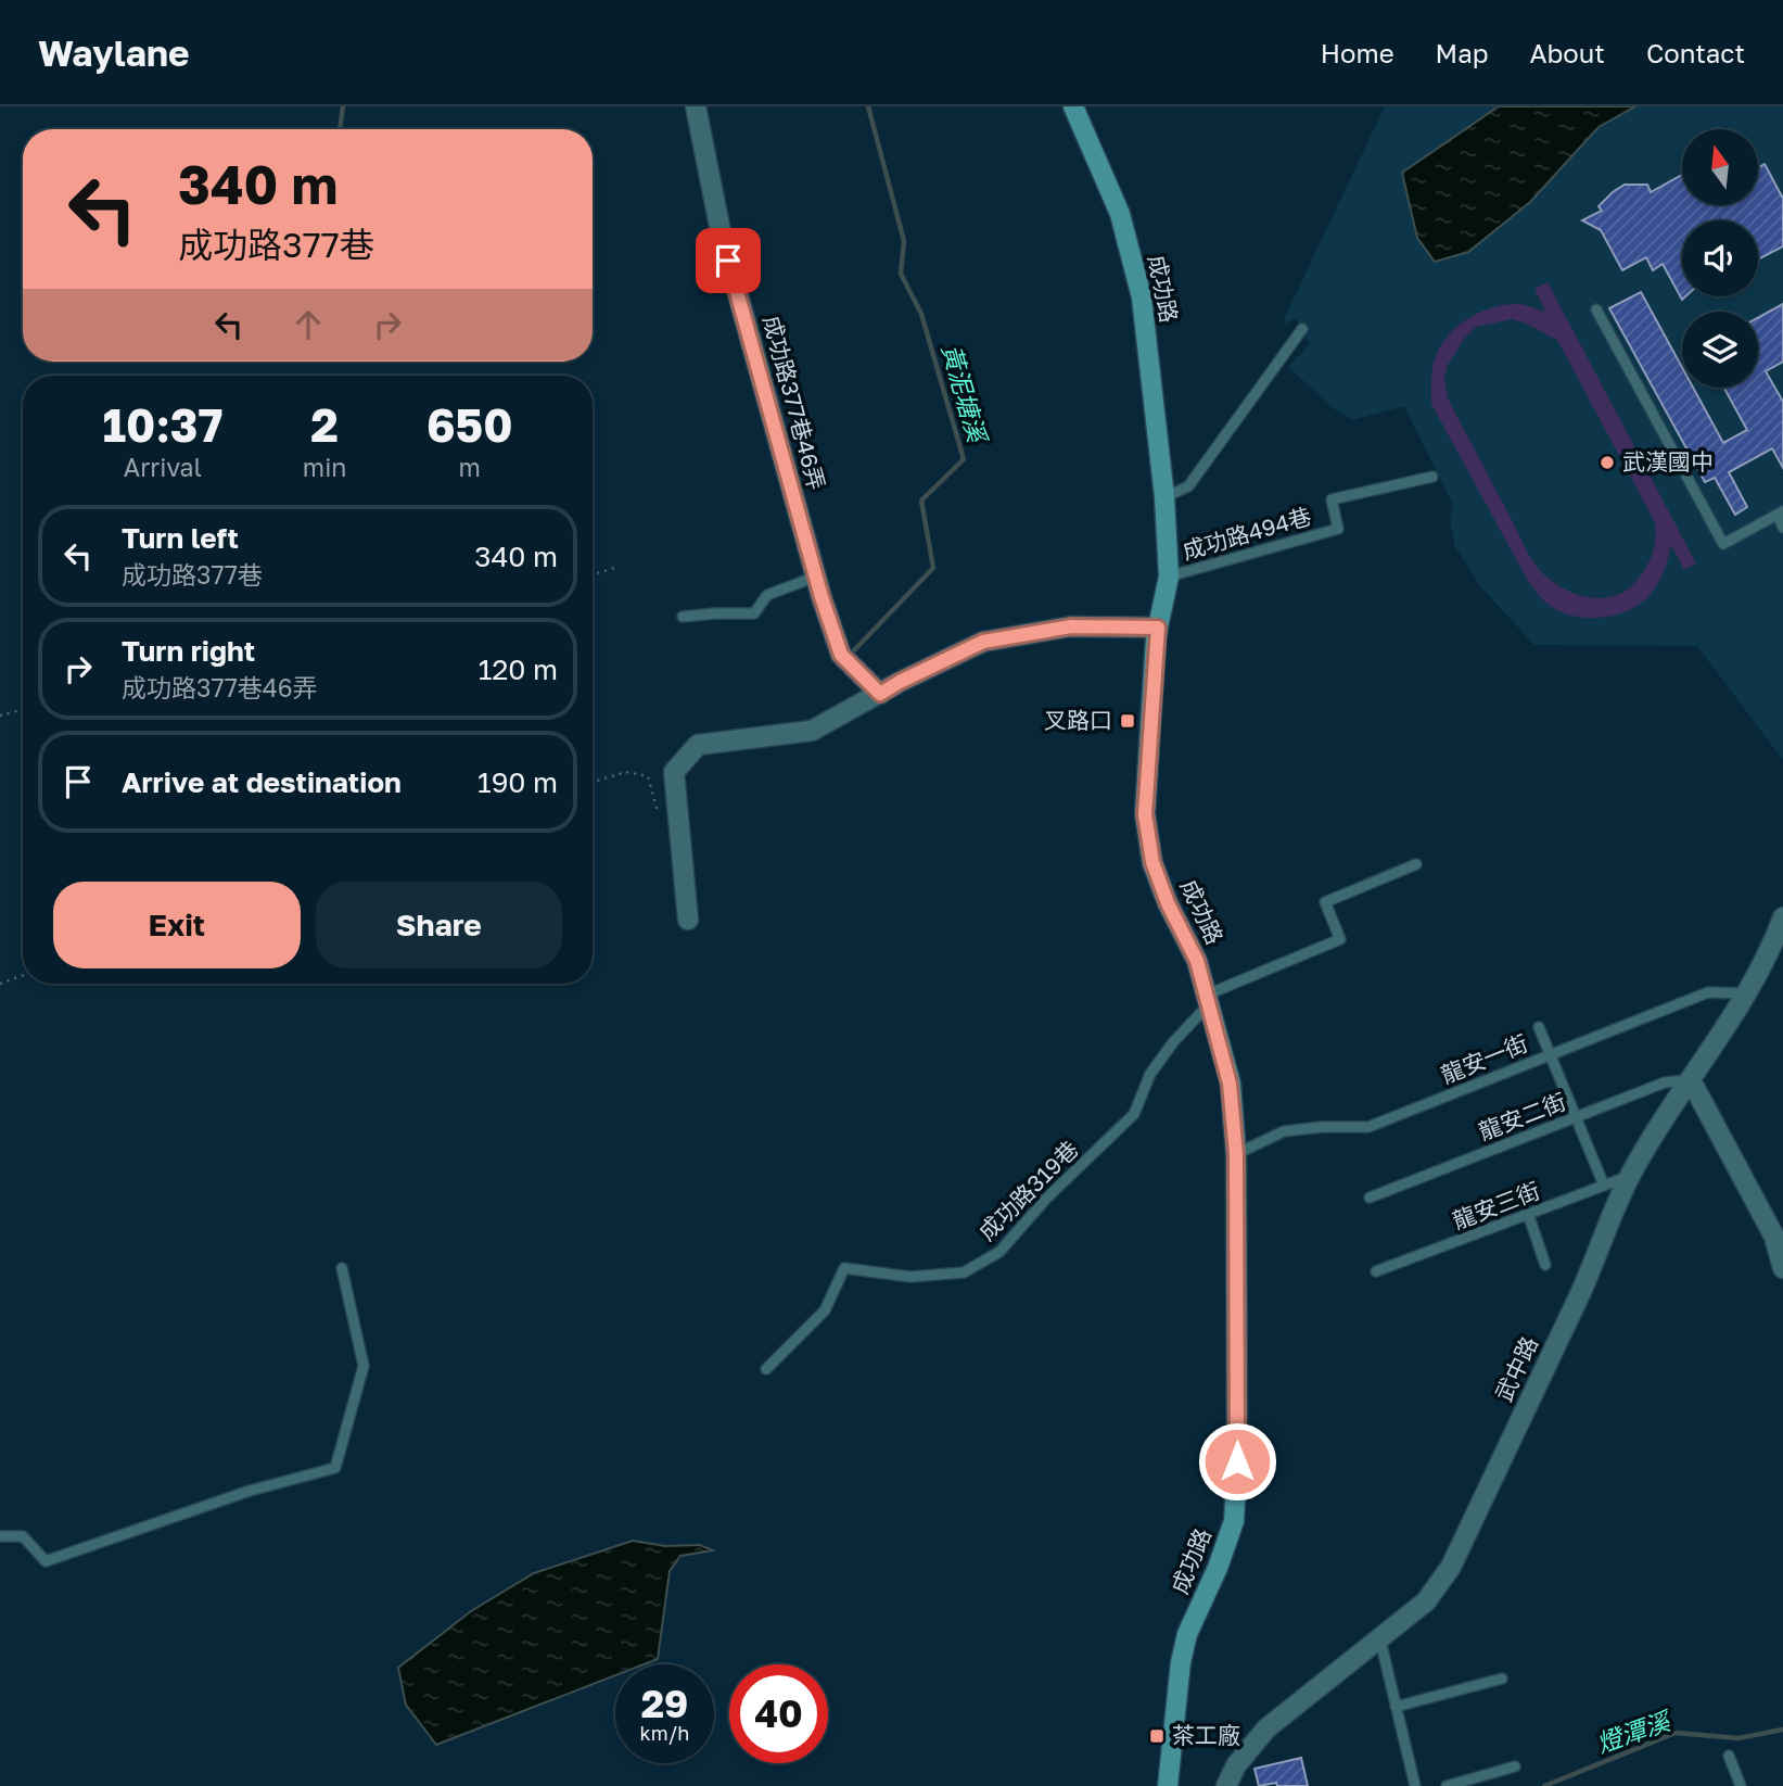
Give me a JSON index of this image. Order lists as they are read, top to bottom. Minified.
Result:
{"streets":{"street":["成功路","成功路377巷46弄","武中路"],"lane":["成功路494巷","龍安一街","龍安二街","成功路319巷","龍安三街"]},"crossings":[["成功路","成功路494巷"],["成功路","龍安一街"],["成功路","成功路319巷"],["龍安一街","武中路"],["龍安二街","武中路"],["龍安三街","武中路"]],"water":["黃泥塘溪","燈潭溪"],"places":{"other":["武漢國中"],"transit":["叉路口","茶工廠"]},"north":"top","page":{"header":"Waylane","nav":["Home","Map","About","Contact"],"turn":["340 m","成功路377巷"],"eta":["10:37","Arrival","2","min","650","m"],"list":[{"name":"Turn left","note":"成功路377巷","value":"340 m"},{"name":"Turn right","note":"成功路377巷46弄","value":"120 m"},{"name":"Arrive at destination","value":"190 m"}],"buttons":["Exit","Share"],"speed":"29 km/h","limit":"40"}}
